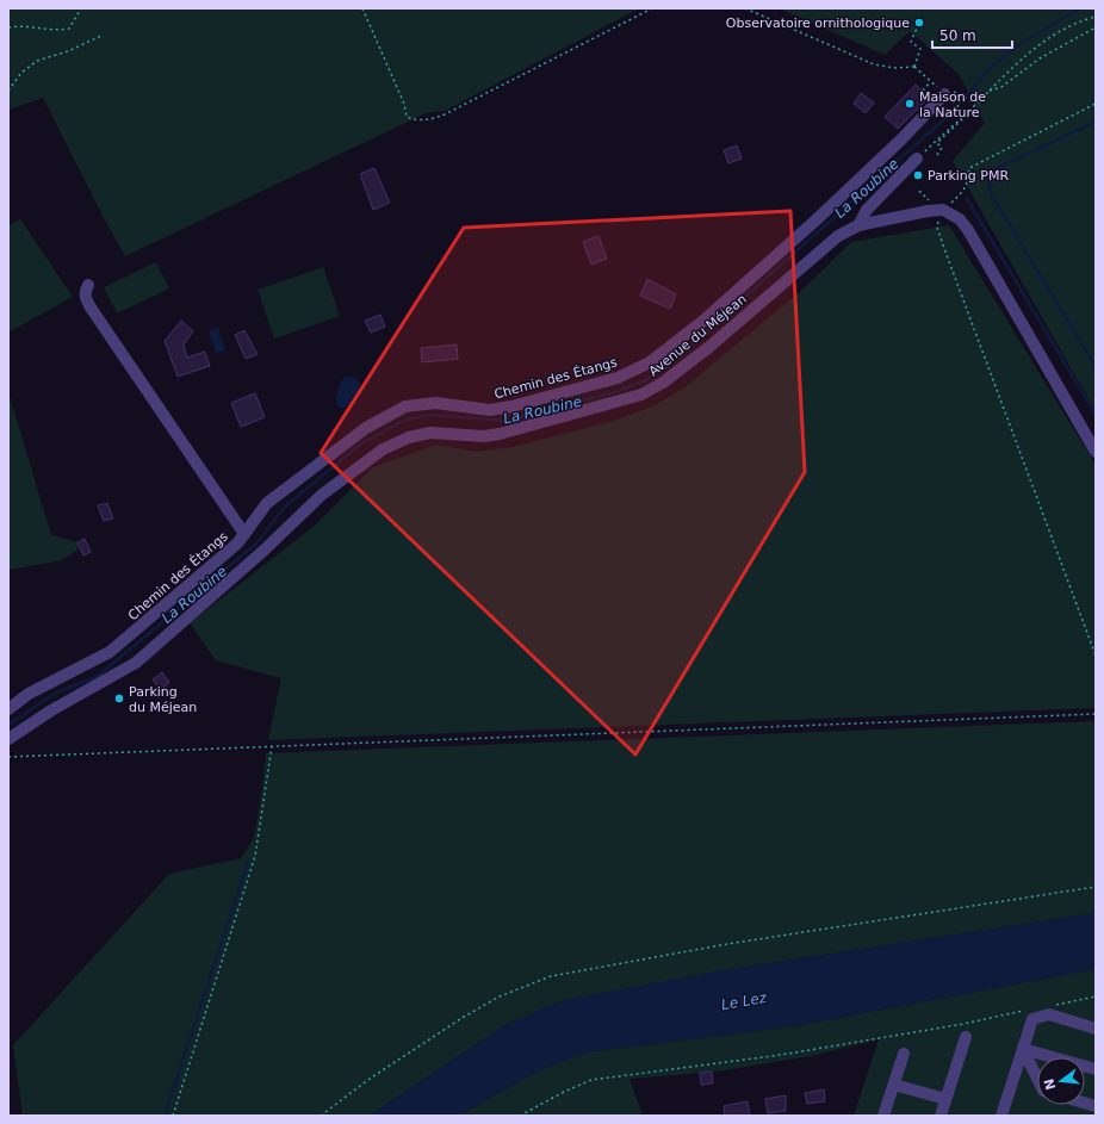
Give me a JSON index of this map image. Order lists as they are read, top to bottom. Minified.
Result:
{"streets":{"street":["Avenue du Méjean","Chemin des Étangs"]},"water":["La Roubine","Le Lez"],"places":["Observatoire ornithologique","Maison de la Nature","Parking PMR","Parking du Méjean"],"scale_bar":"50 m","north":"left"}
